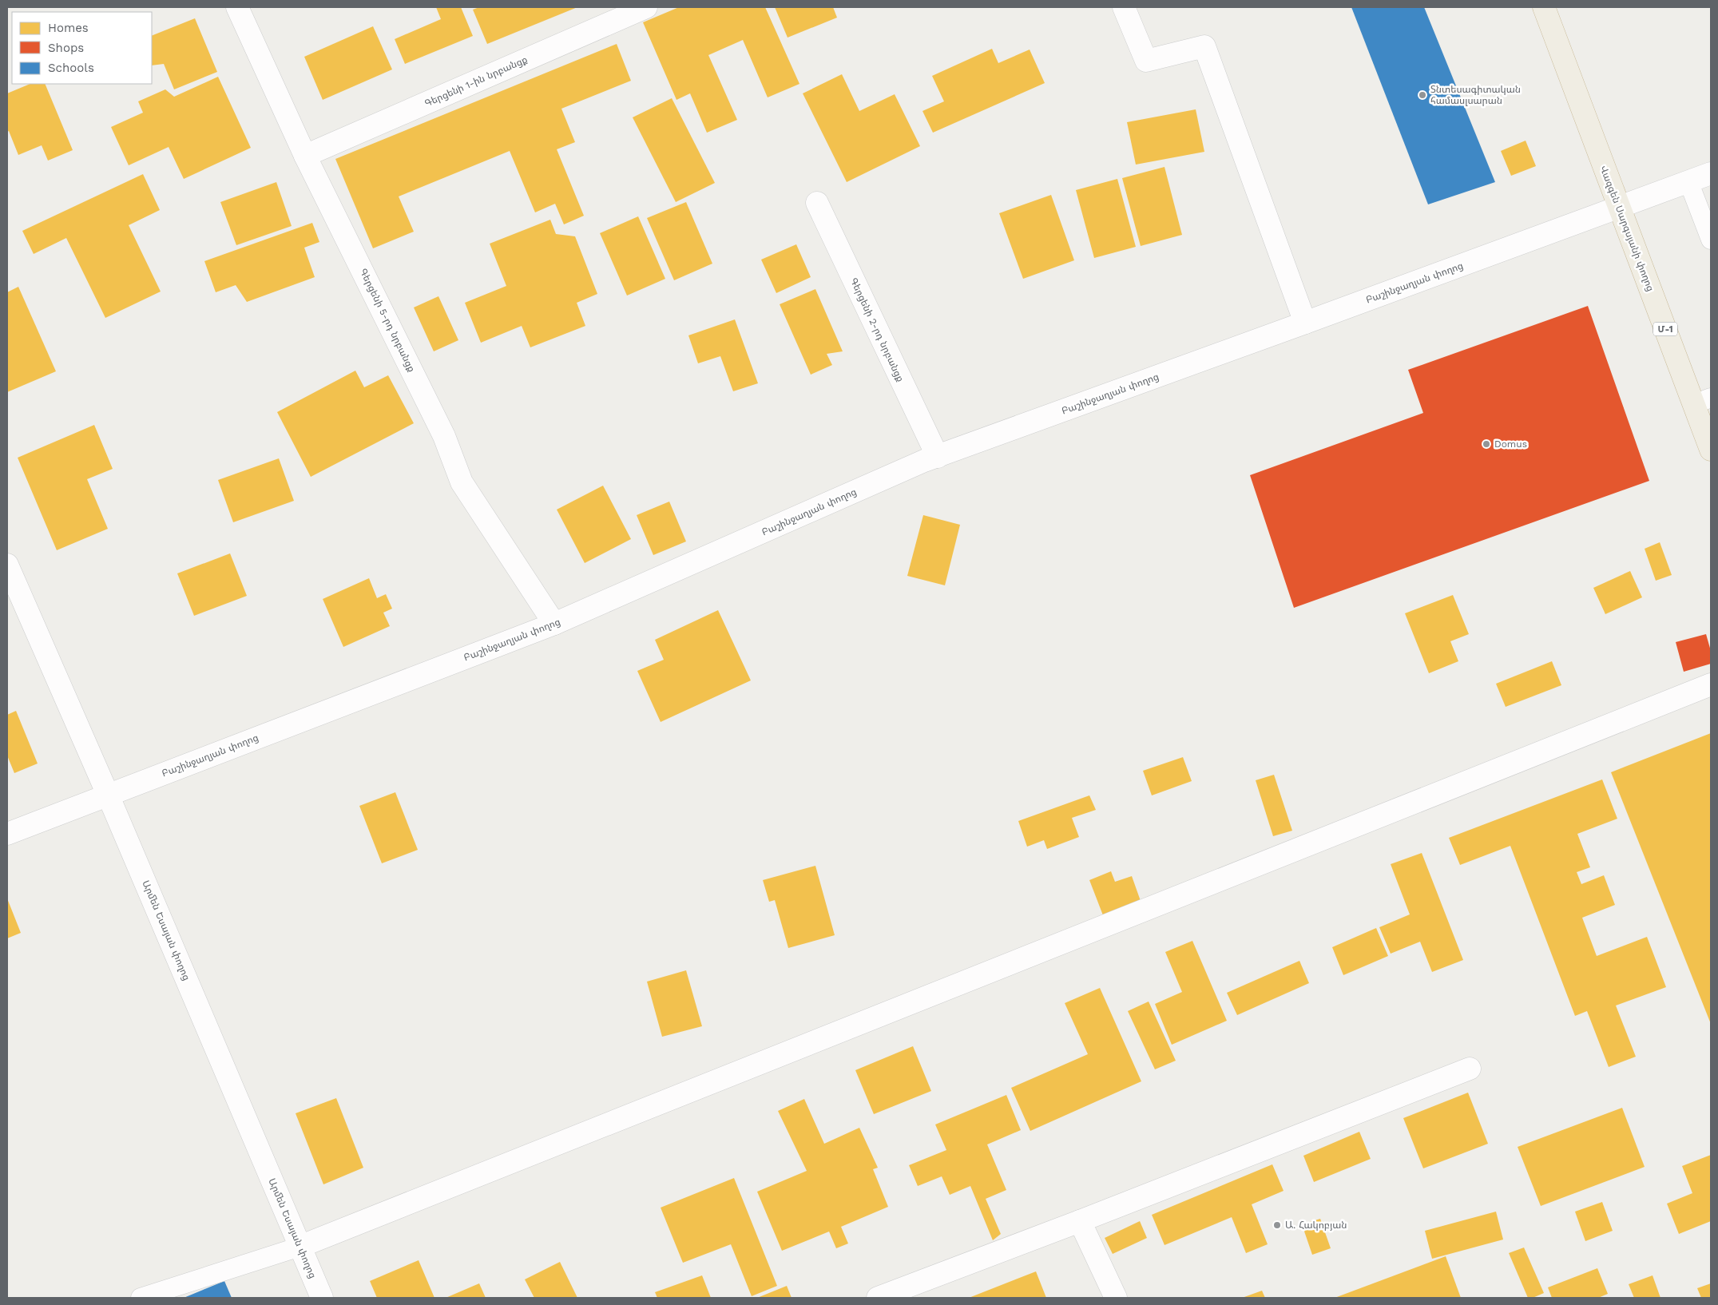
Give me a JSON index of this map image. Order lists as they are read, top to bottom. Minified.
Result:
{"streets":{"highway":["Վազգեն Սարգսյանի փողոց","Մ-1"],"street":["Գերցենի 1-ին նրբանցք","Բաշինջաղյան փողոց","Գերցենի 5-րդ նրբանցք","Գերցենի 2-րդ նրբանցք","Արմեն Եսայան փողոց"]},"crossings":[["Գերցենի 1-ին նրբանցք","Գերցենի 5-րդ նրբանցք"],["Վազգեն Սարգսյանի փողոց","Բաշինջաղյան փողոց"],["Բաշինջաղյան փողոց","Գերցենի 5-րդ նրբանցք"],["Բաշինջաղյան փողոց","Գերցենի 2-րդ նրբանցք"],["Բաշինջաղյան փողոց","Արմեն Եսայան փողոց"]],"places":["Տնտեսագիտական համասլսարան","Domus","Ա. Հակոբյան"],"legend":["Homes","Shops","Schools"]}
